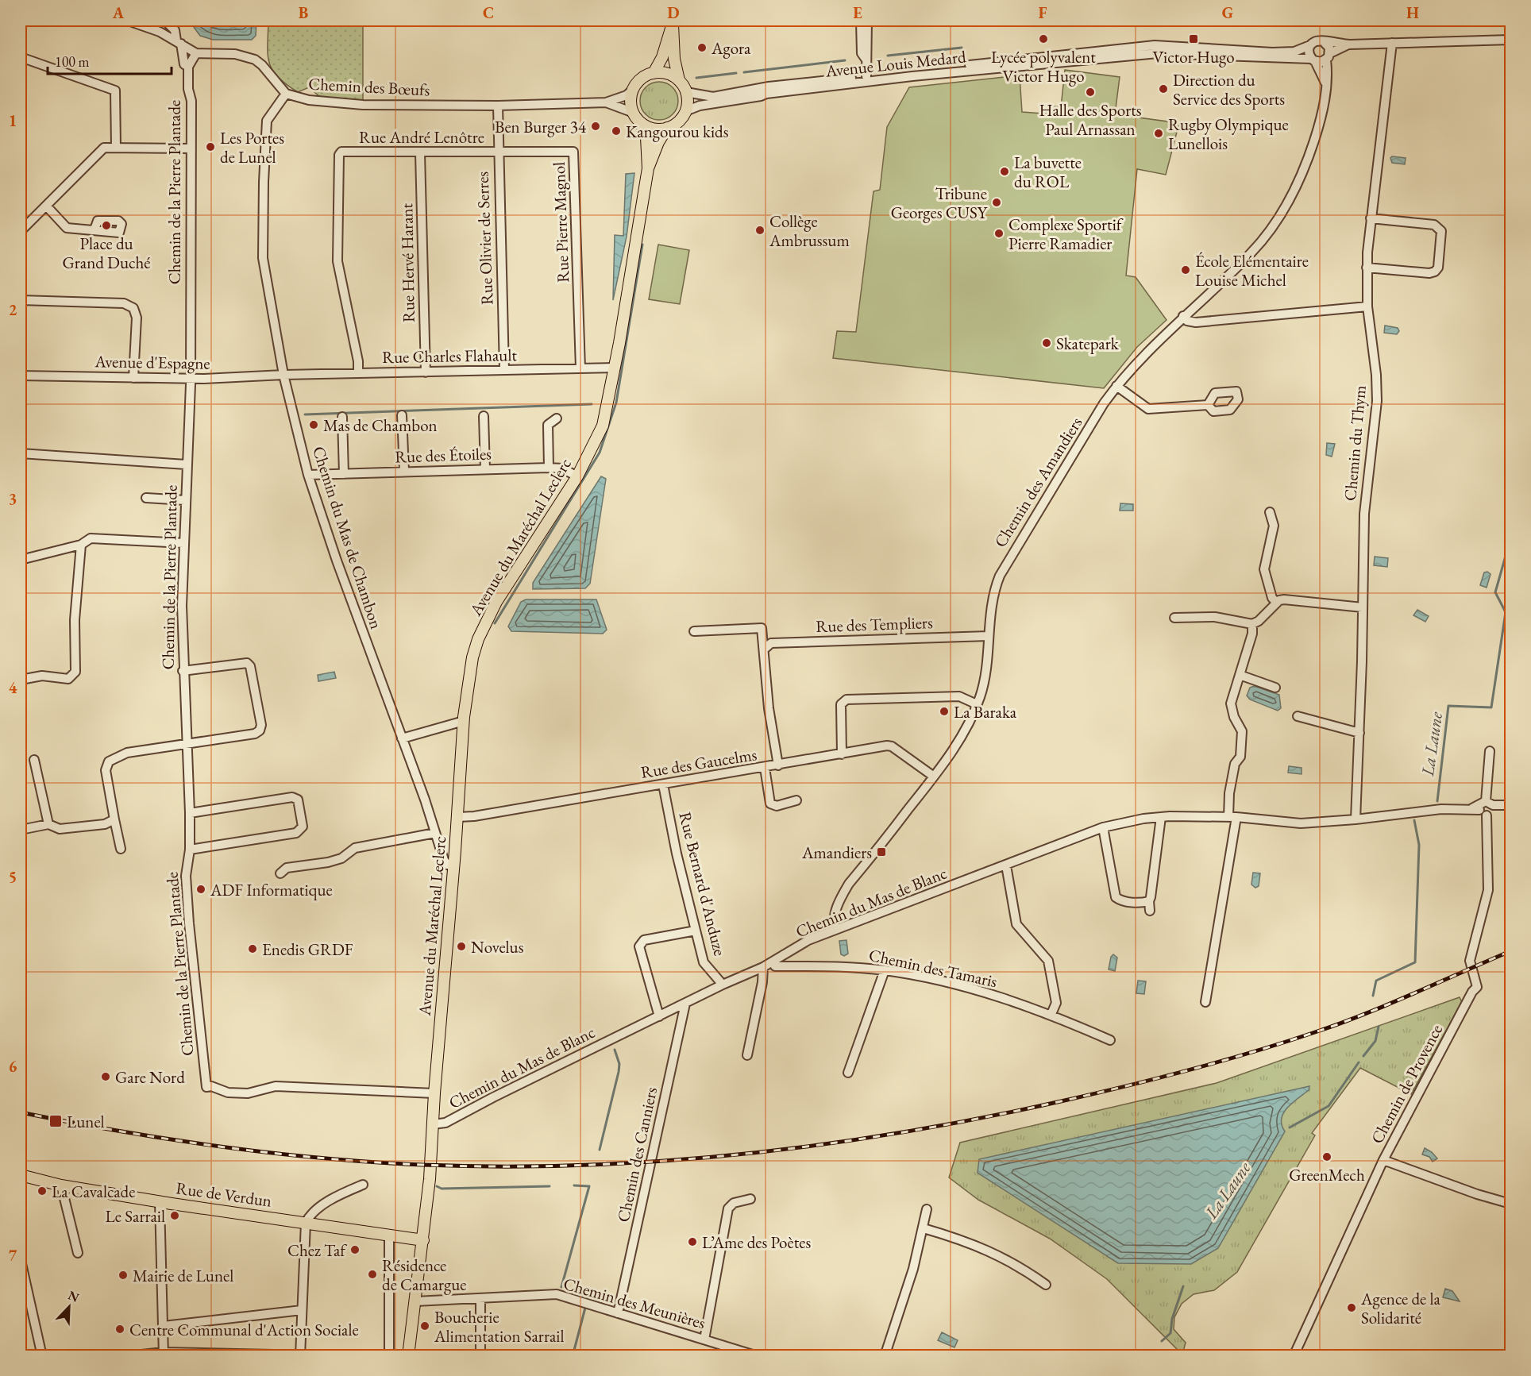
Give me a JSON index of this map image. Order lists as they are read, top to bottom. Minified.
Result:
{"streets":{"main road":["Avenue du Maréchal Leclerc","Rue de Verdun"],"street":["Avenue Louis Medard","Chemin des Bœufs","Rue André Lenôtre","Chemin de la Pierre Plantade","Rue Pierre Magnol","Rue Olivier de Serres","Rue Hervé Harant","Rue Charles Flahault","Avenue d'Espagne","Chemin du Thym","Rue des Étoiles","Chemin des Amandiers","Chemin du Mas de Chambon","Rue des Templiers","Rue des Gaucelms","Rue Bernard d'Anduze","Chemin du Mas de Blanc","Chemin des Tamaris","Chemin de Provence","Chemin des Canniers","Chemin des Meunières"]},"crossings":[["Avenue Louis Medard","Chemin des Bœufs"],["Avenue Louis Medard","Chemin des Amandiers"],["Avenue Louis Medard","Avenue du Maréchal Leclerc"],["Chemin des Bœufs","Rue Olivier de Serres"],["Chemin des Bœufs","Avenue du Maréchal Leclerc"],["Chemin des Bœufs","Chemin du Mas de Chambon"],["Rue André Lenôtre","Rue Pierre Magnol"],["Rue André Lenôtre","Rue Olivier de Serres"],["Rue André Lenôtre","Rue Hervé Harant"],["Rue André Lenôtre","Rue Charles Flahault"],["Chemin de la Pierre Plantade","Avenue d'Espagne"],["Chemin de la Pierre Plantade","Avenue du Maréchal Leclerc"],["Rue Pierre Magnol","Rue Olivier de Serres"],["Rue Pierre Magnol","Rue Charles Flahault"],["Rue Olivier de Serres","Rue Charles Flahault"],["Rue Hervé Harant","Rue Charles Flahault"],["Rue Charles Flahault","Avenue d'Espagne"],["Rue Charles Flahault","Avenue du Maréchal Leclerc"],["Rue Charles Flahault","Chemin du Mas de Chambon"],["Avenue d'Espagne","Chemin du Mas de Chambon"],["Chemin du Thym","Chemin du Mas de Blanc"],["Rue des Étoiles","Avenue du Maréchal Leclerc"],["Rue des Étoiles","Chemin du Mas de Chambon"],["Chemin des Amandiers","Rue des Templiers"],["Chemin des Amandiers","Rue des Gaucelms"],["Chemin des Amandiers","Chemin du Mas de Blanc"],["Avenue du Maréchal Leclerc","Chemin du Mas de Chambon"],["Avenue du Maréchal Leclerc","Rue des Gaucelms"],["Avenue du Maréchal Leclerc","Chemin du Mas de Blanc"],["Avenue du Maréchal Leclerc","Rue de Verdun"],["Avenue du Maréchal Leclerc","Chemin des Meunières"],["Rue des Gaucelms","Rue Bernard d'Anduze"],["Rue Bernard d'Anduze","Chemin du Mas de Blanc"],["Chemin du Mas de Blanc","Chemin des Tamaris"],["Chemin du Mas de Blanc","Chemin de Provence"],["Chemin du Mas de Blanc","Chemin des Canniers"],["Chemin des Canniers","Chemin des Meunières"]],"water":["La Laune"],"places":{"other":["Lycée polyvalent Victor Hugo","Agora","Direction du Service des Sports","Halle des Sports Paul Arnassan","Ben Burger 34","Kangourou kids","Rugby Olympique Lunellois","Les Portes de Lunel","La buvette du ROL","Tribune Georges CUSY","Place du Grand Duché","Collège Ambrussum","Complexe Sportif Pierre Ramadier","École Elémentaire Louise Michel","Skatepark","Mas de Chambon","La Baraka","ADF Informatique","Novelus","Enedis GRDF","Gare Nord","GreenMech","La Cavalcade","Le Sarrail","L’Ame des Poètes","Chez Taf","Résidence de Camargue","Mairie de Lunel","Agence de la Solidarité","Boucherie Alimentation Sarrail","Centre Communal d'Action Sociale"],"transit":["Victor Hugo","Amandiers","Lunel"]},"scale_bar":"100 m","north":"top right","grid":{"columns":["A","B","C","D","E","F","G","H"],"rows":["1","2","3","4","5","6","7"]}}
